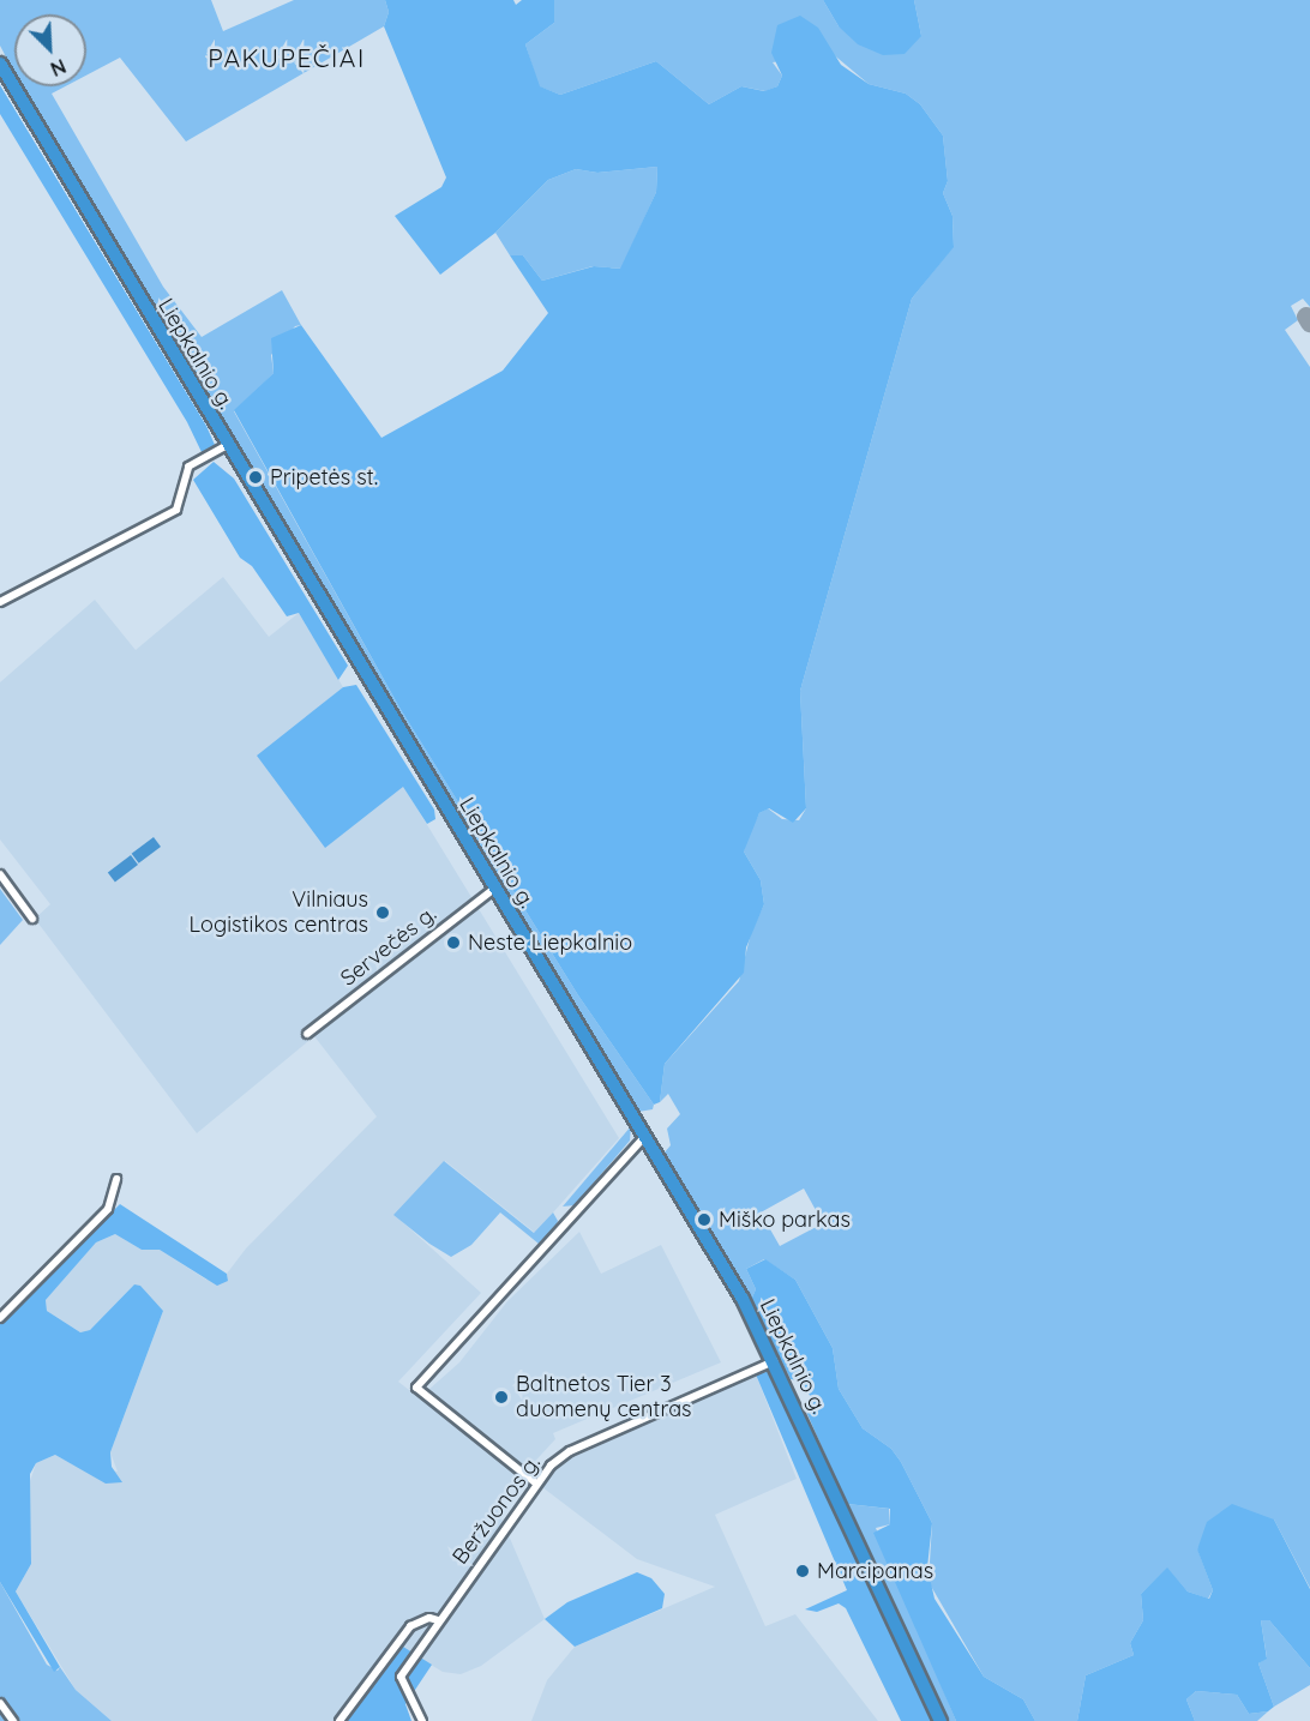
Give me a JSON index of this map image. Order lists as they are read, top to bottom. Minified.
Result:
{"streets":{"highway":["Liepkalnio g."],"street":["Servečės g.","Beržuonos g."]},"crossings":[["Liepkalnio g.","Servečės g."],["Liepkalnio g.","Beržuonos g."]],"districts":["PAKUPEČIAI"],"places":["Pripetės st.","Vilniaus Logistikos centras","Neste Liepkalnio","Miško parkas","Baltnetos Tier 3 duomenų centras","Marcipanas"],"north":"bottom right"}
